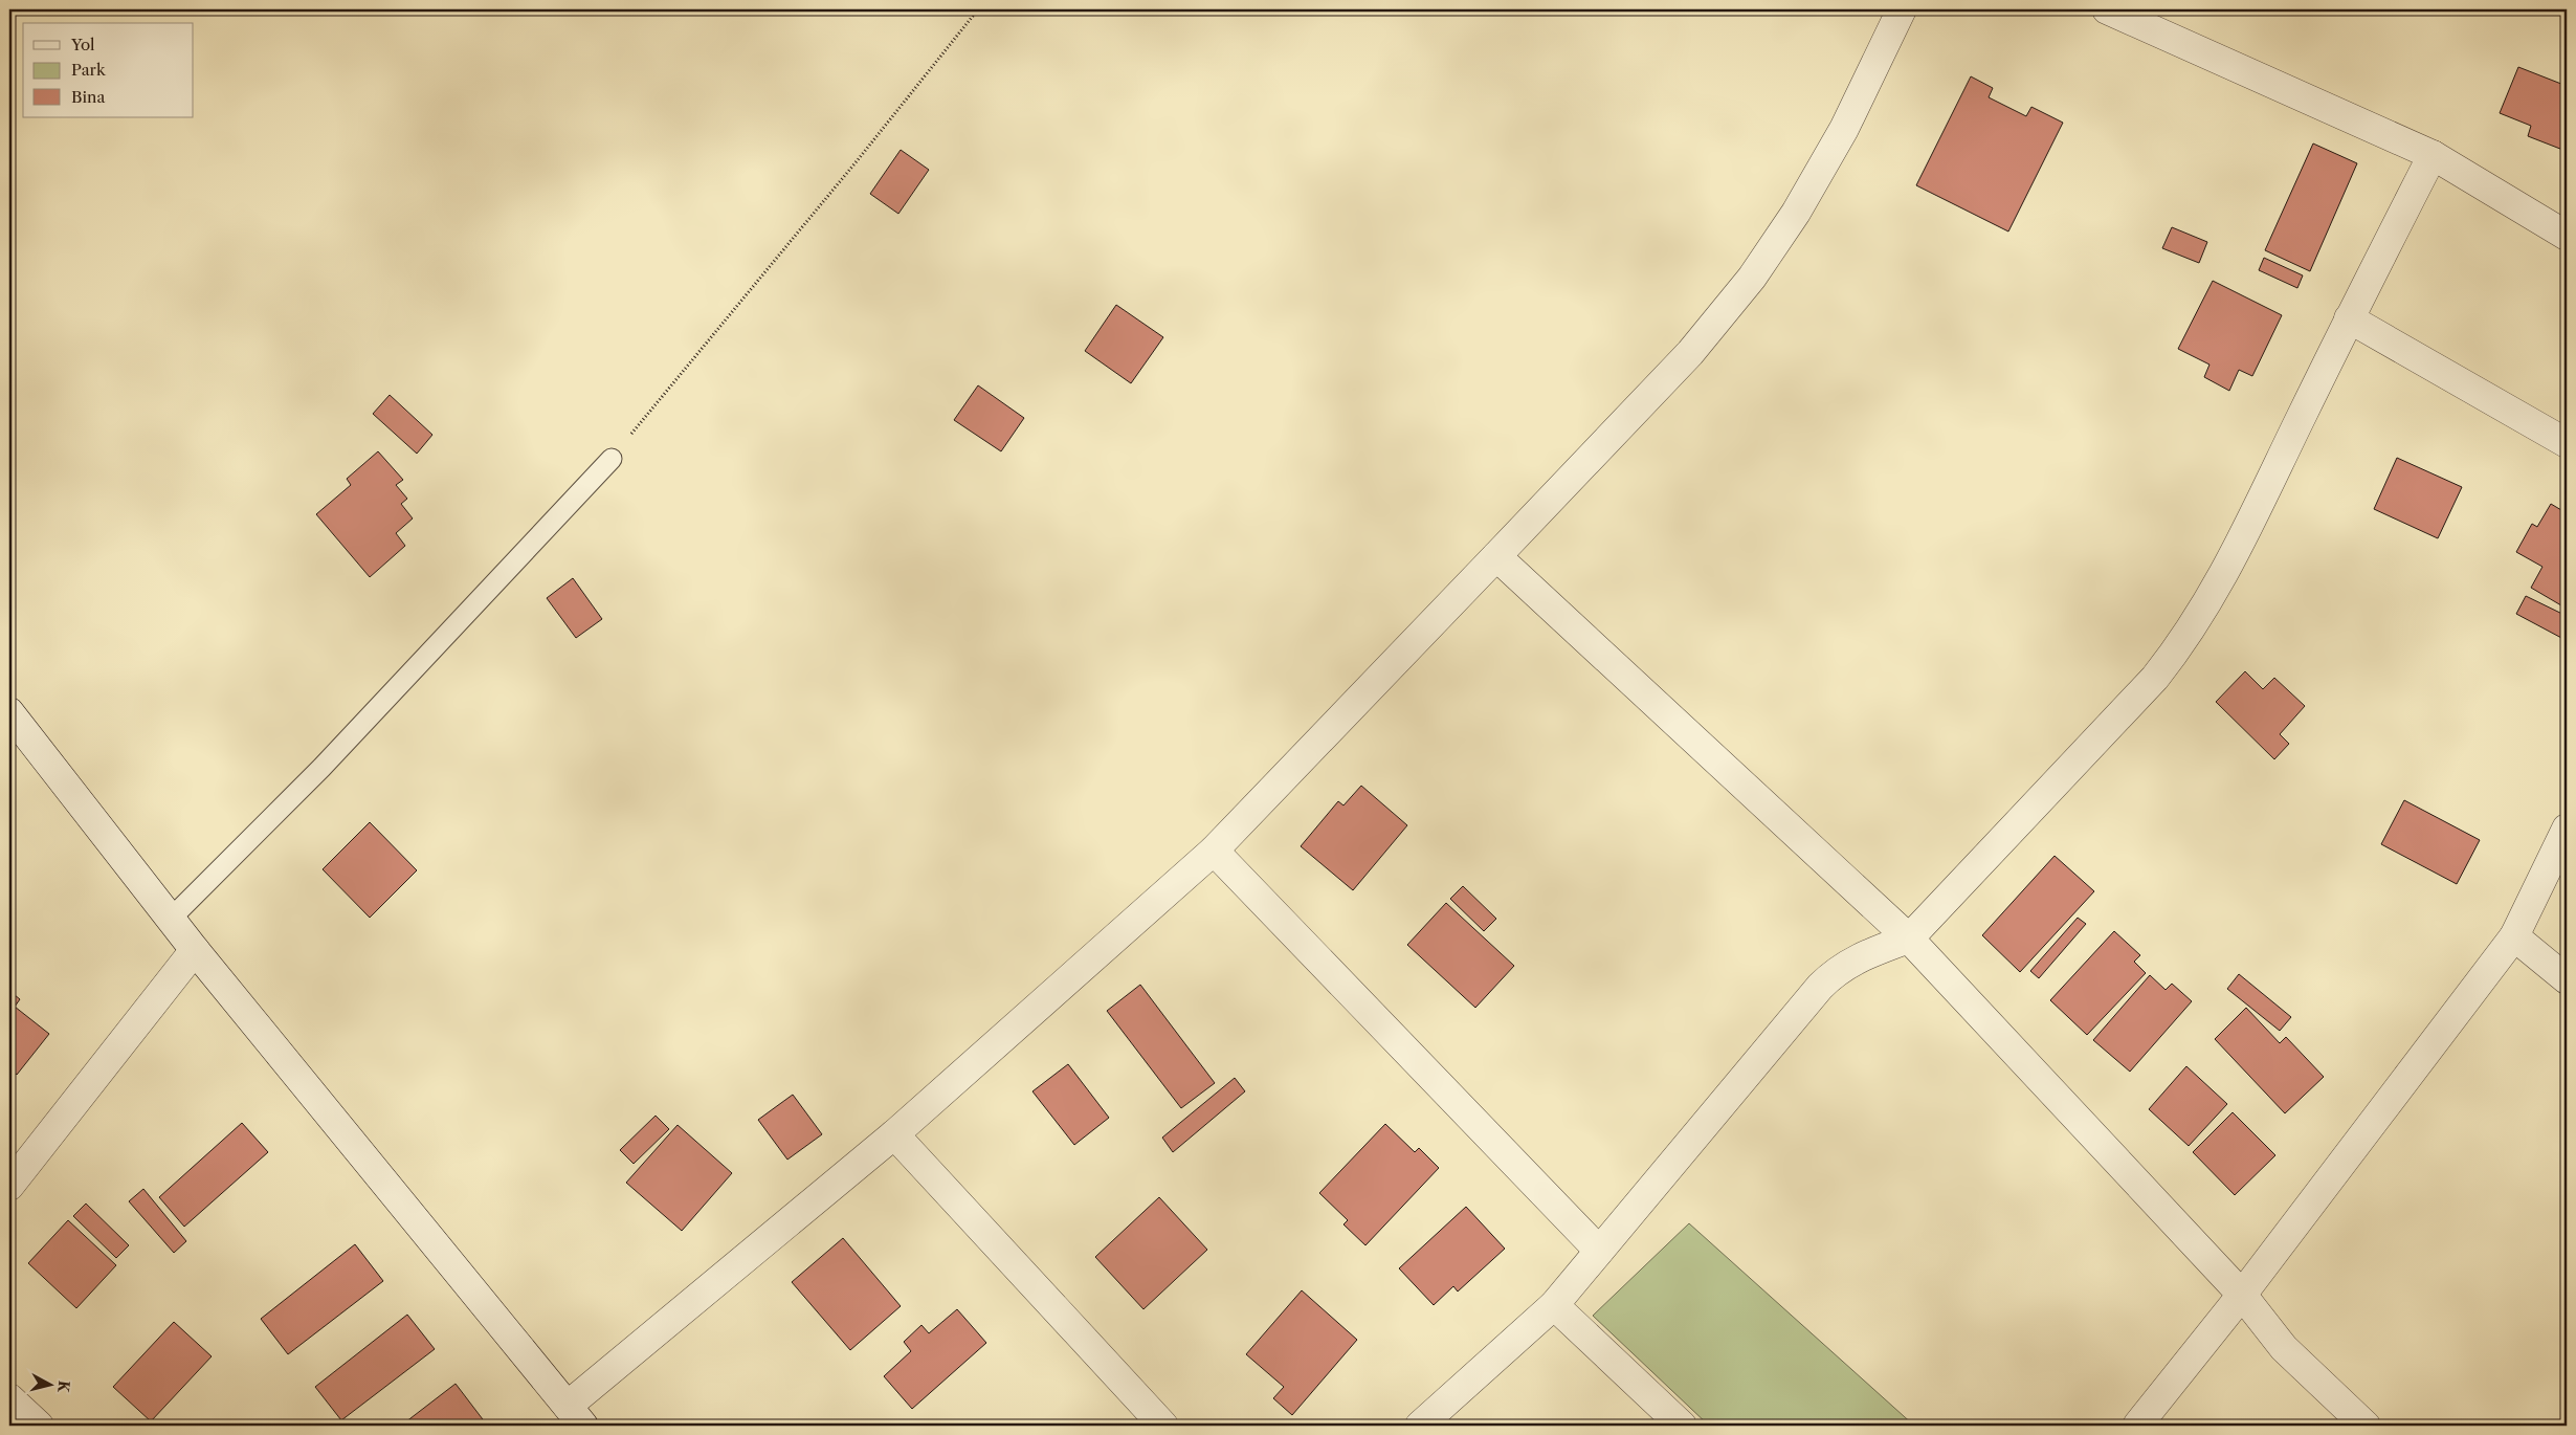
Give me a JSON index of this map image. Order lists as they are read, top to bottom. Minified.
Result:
{"legend":["Yol","Park","Bina"],"north":"right"}
